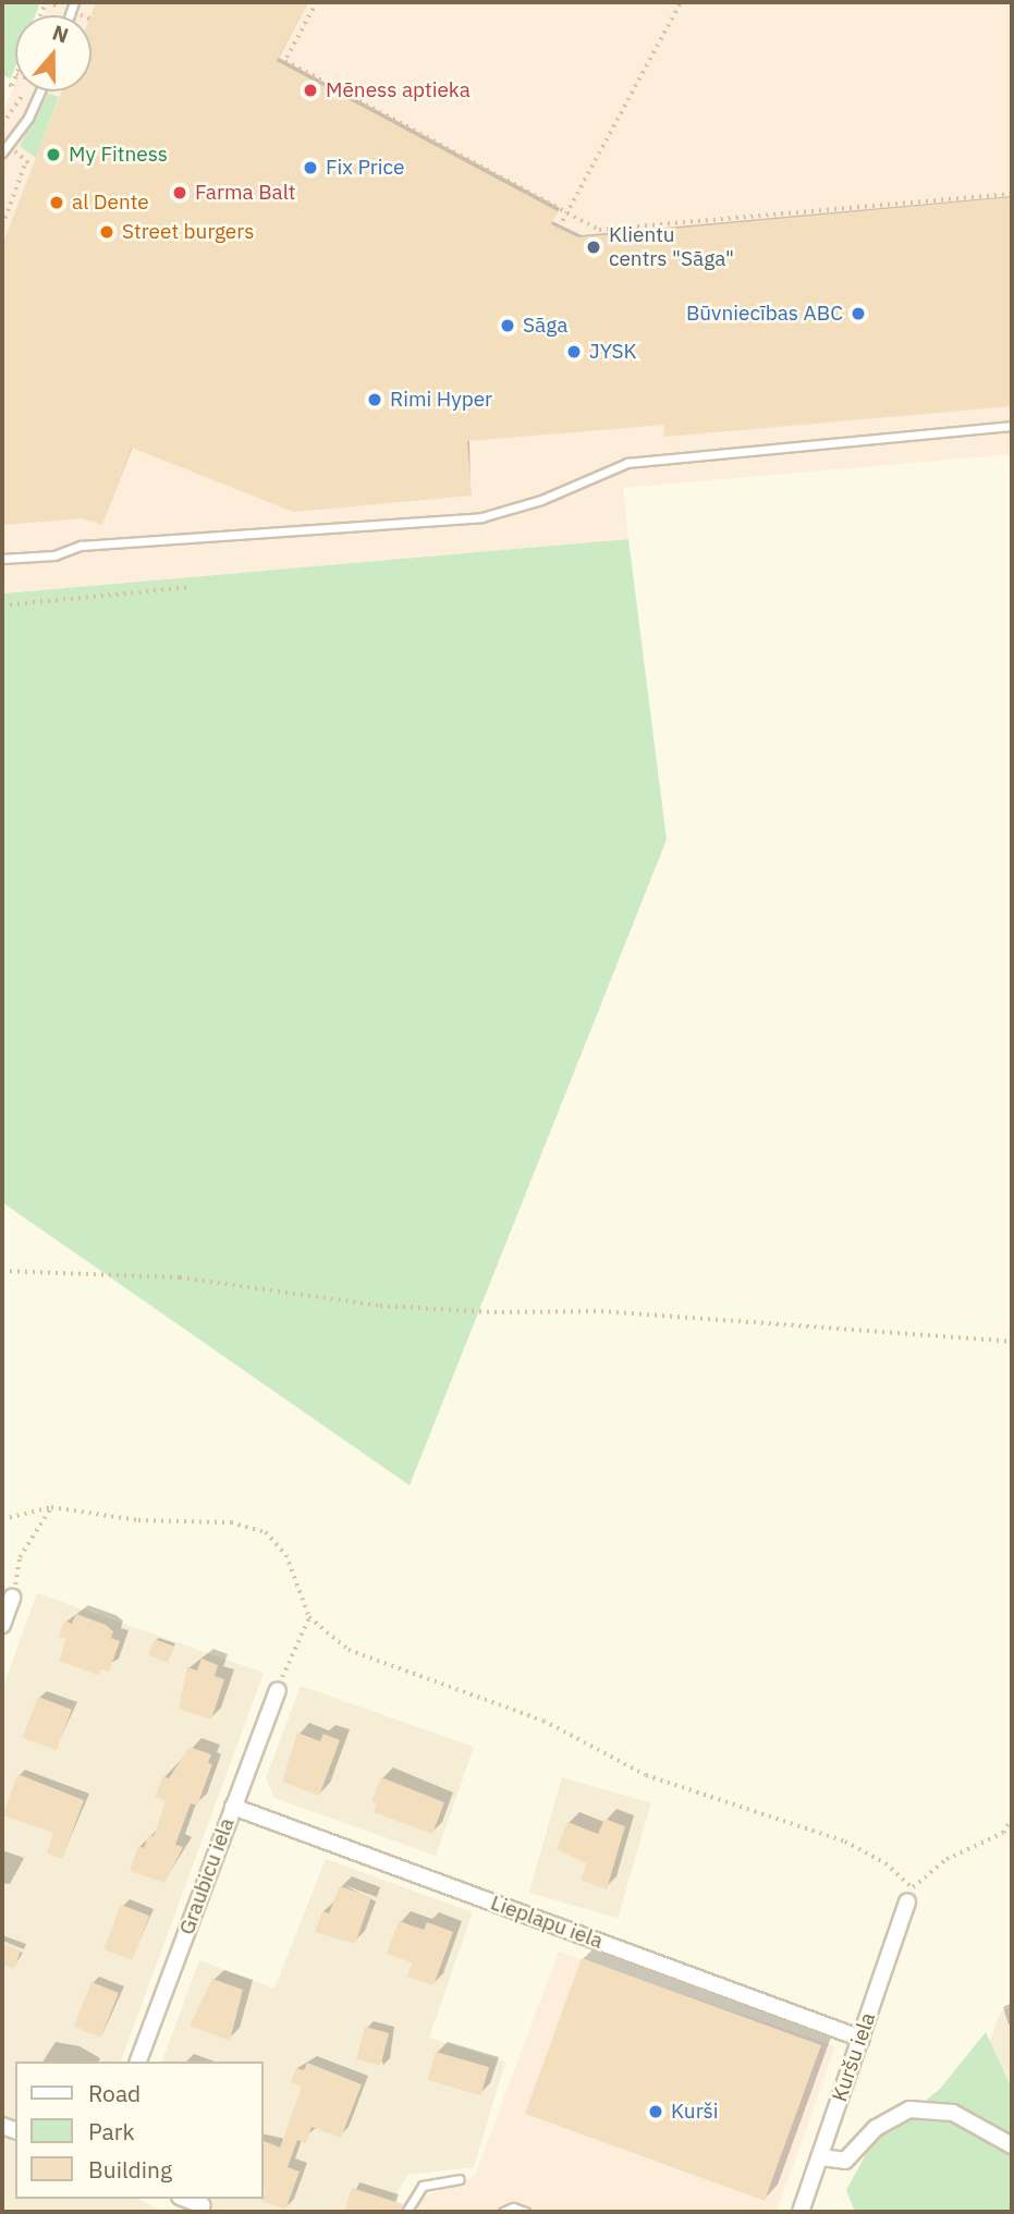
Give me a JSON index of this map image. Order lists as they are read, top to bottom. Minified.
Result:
{"streets":{"street":["Graubicu iela","Lieplapu iela","Kuršu iela"]},"crossings":[["Graubicu iela","Lieplapu iela"],["Lieplapu iela","Kuršu iela"]],"places":["Mēness aptieka","My Fitness","Fix Price","Farma Balt","al Dente","Street burgers","Klientu centrs \"Sāga\"","Būvniecības ABC","Sāga","JYSK","Rimi Hyper","Kurši"],"legend":["Road","Park","Building"],"north":"top"}
